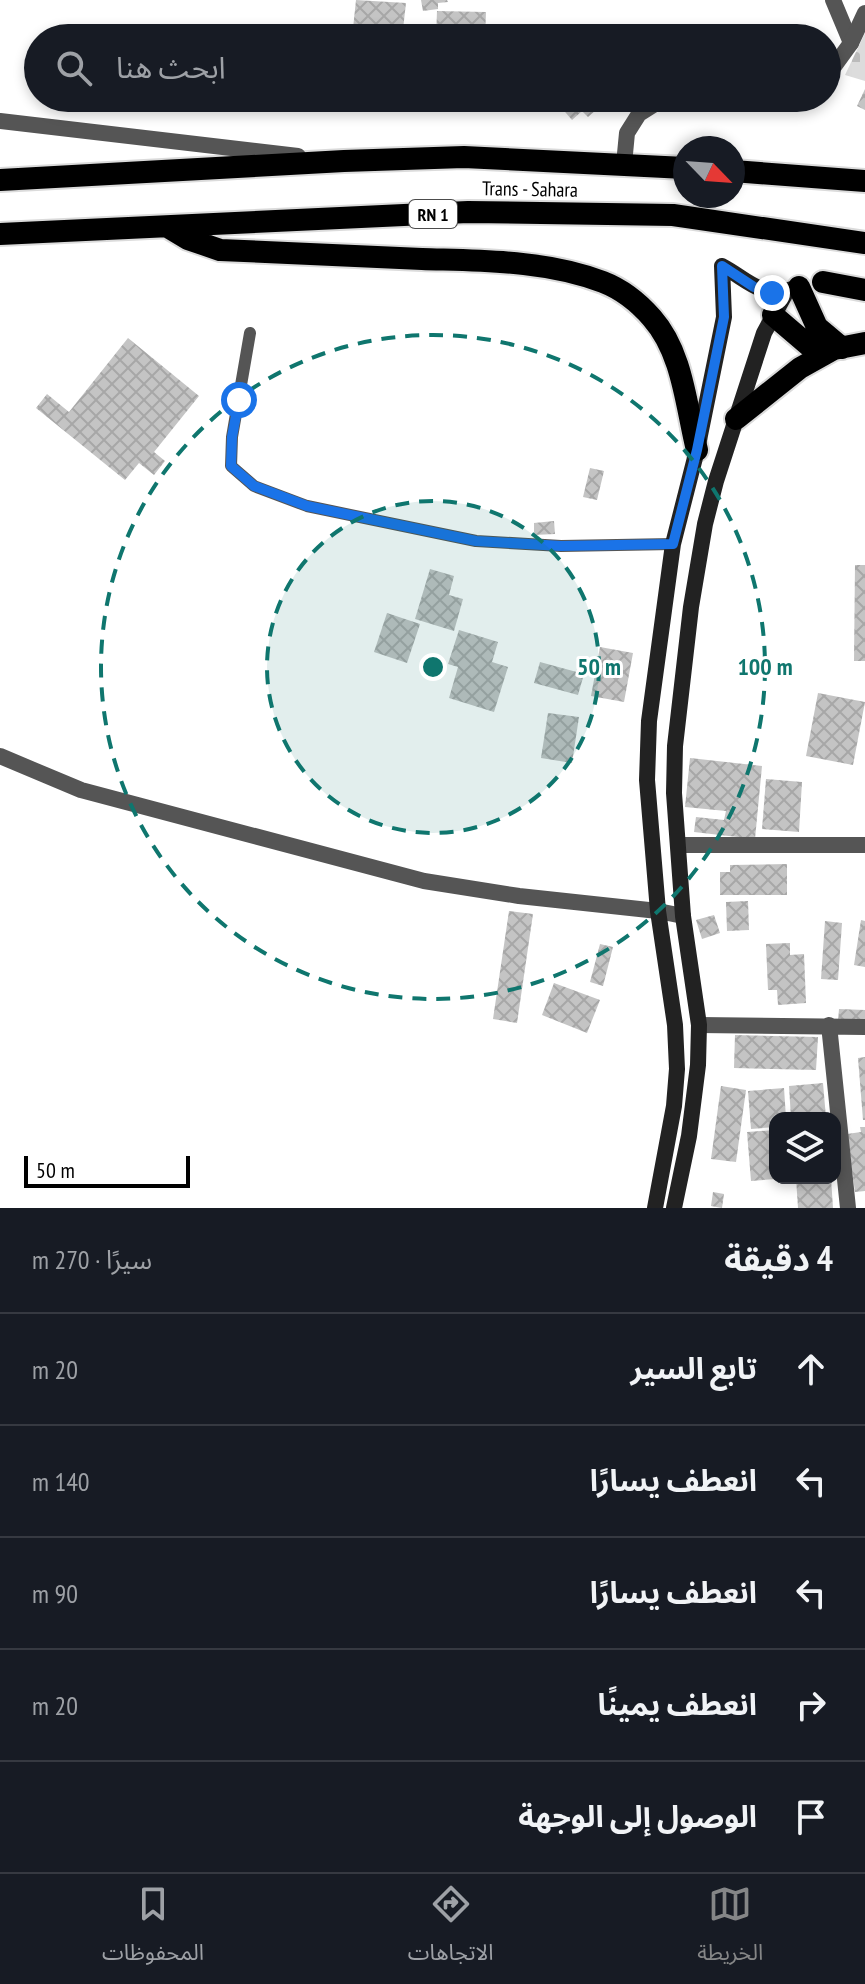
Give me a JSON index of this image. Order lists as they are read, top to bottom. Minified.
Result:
{"streets":{"highway":["Trans - Sahara","RN 1"]},"scale_bar":"50 m","north":"bottom right","page":{"search":"ابحث هنا","scale":"50 m","heading":["4 دقيقة","سيرًا · 270 m"],"list":[["تابع السير","20 m"],["انعطف يسارًا","140 m"],["انعطف يسارًا","90 m"],["انعطف يمينًا","20 m"],"الوصول إلى الوجهة"],"nav":["الخريطة","الاتجاهات","المحفوظات"]},"rings":["50 m","100 m"]}
